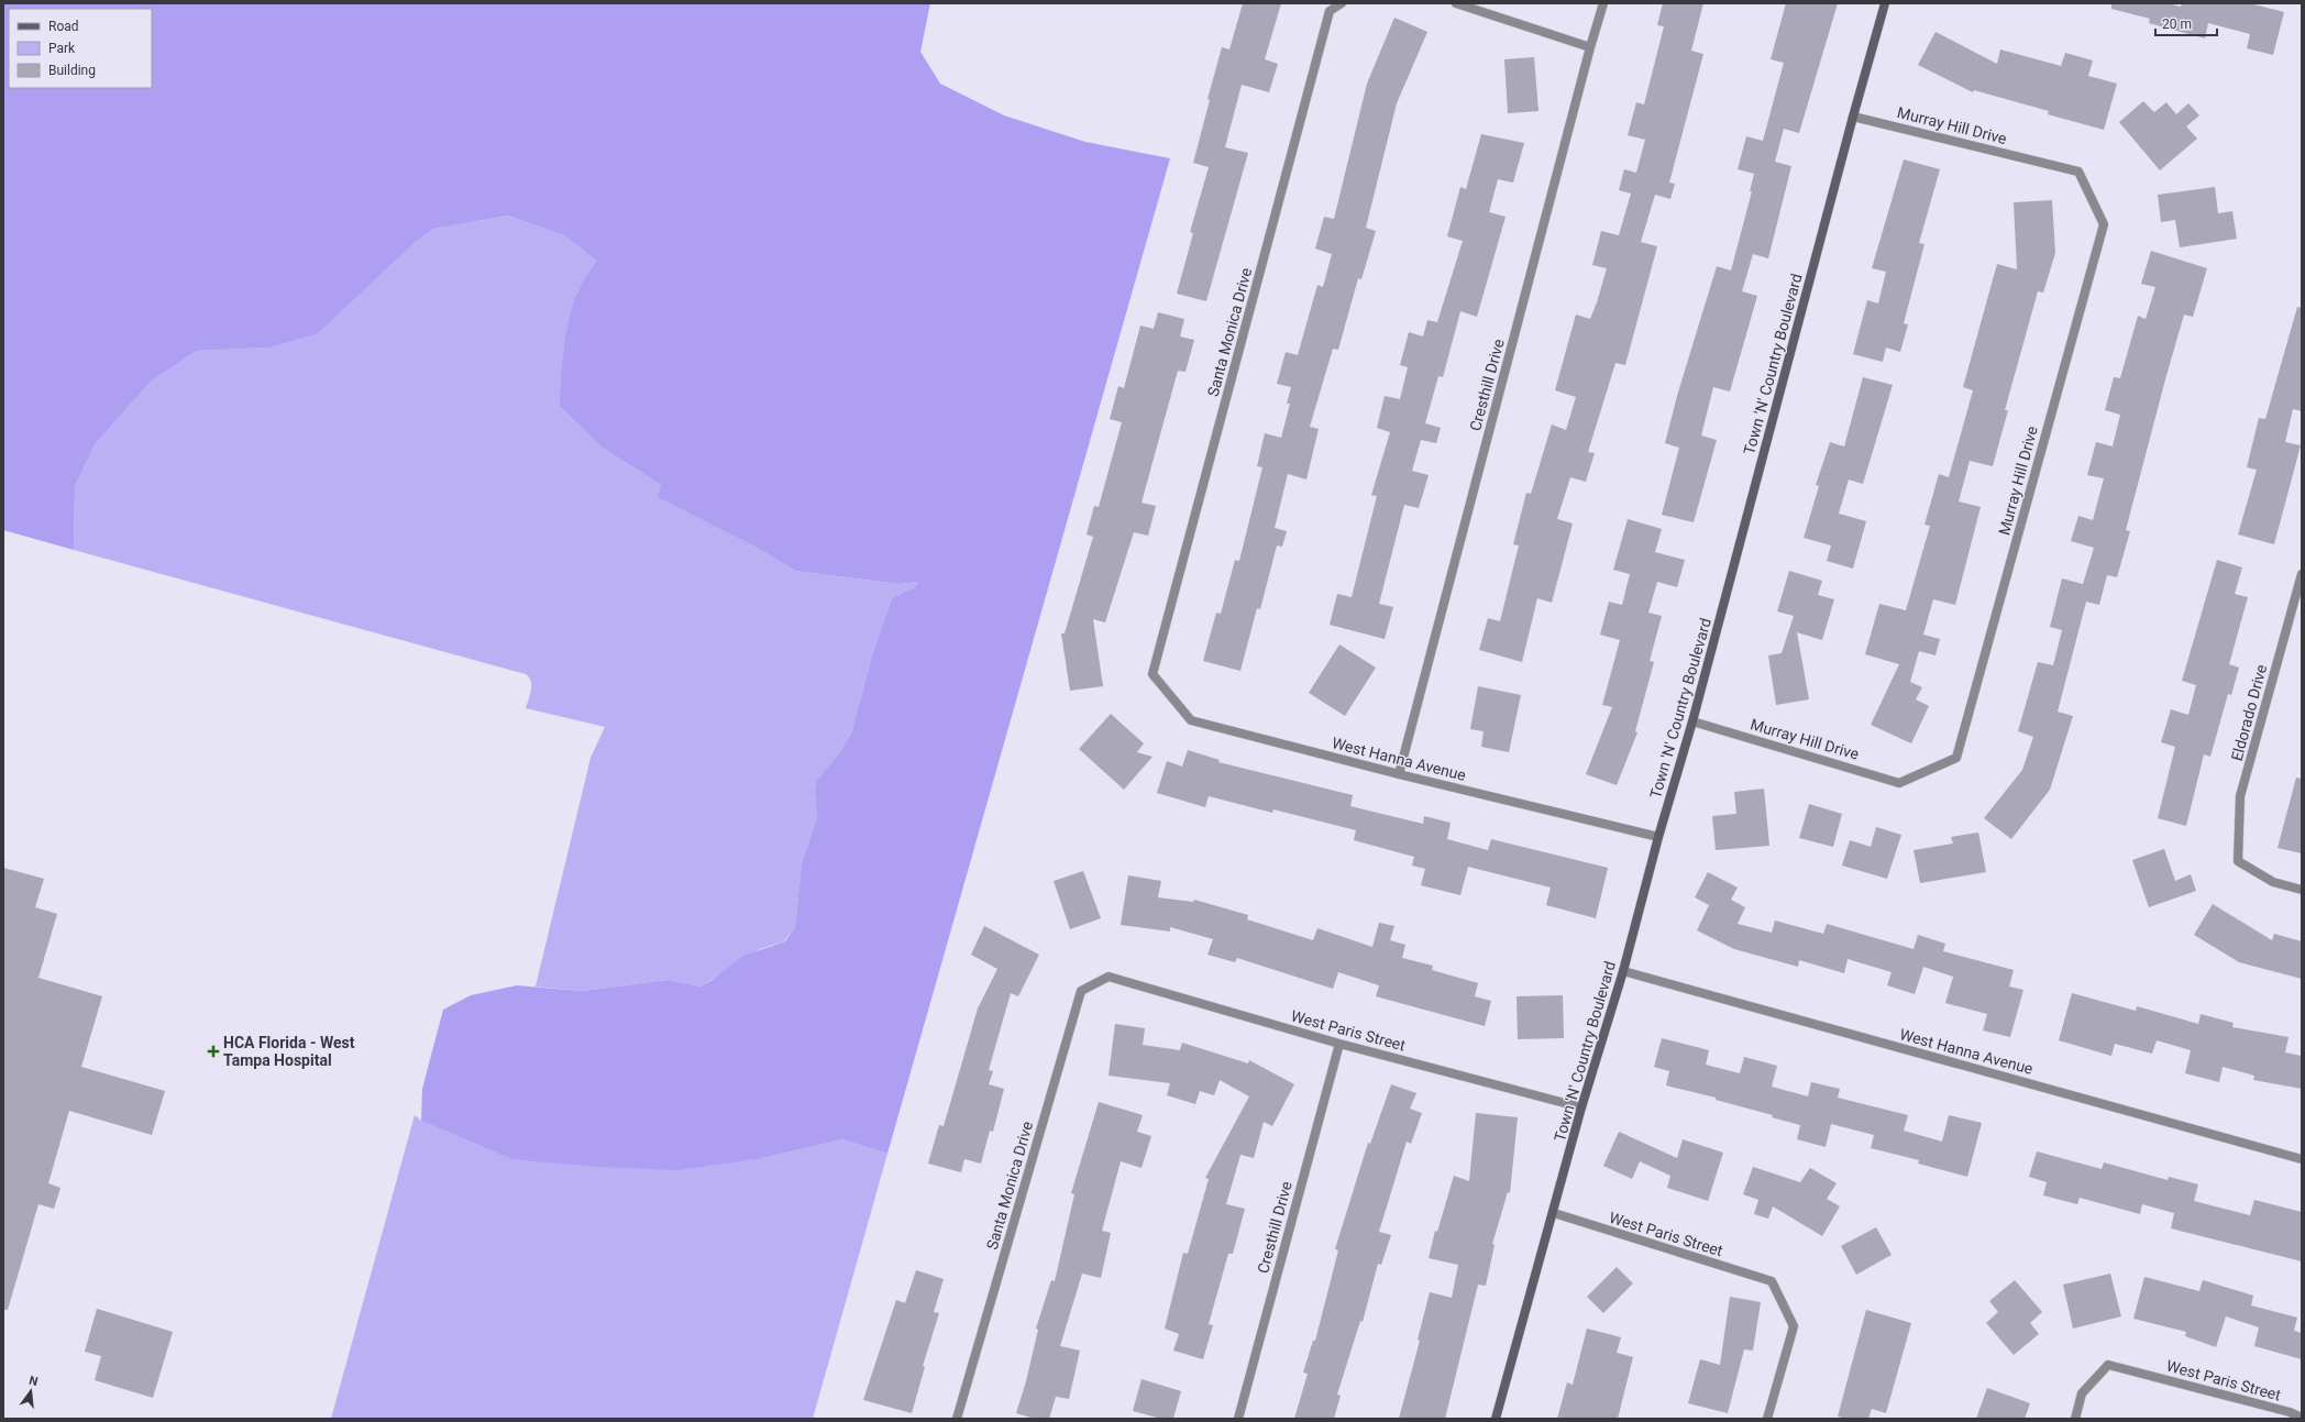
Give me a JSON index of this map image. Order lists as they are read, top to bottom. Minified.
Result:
{"streets":{"street":["Murray Hill Drive","Santa Monica Drive","Town 'N' Country Boulevard","Cresthill Drive","Eldorado Drive","West Hanna Avenue","West Paris Street"]},"crossings":[["Murray Hill Drive","Town 'N' Country Boulevard"],["Santa Monica Drive","West Hanna Avenue"],["Santa Monica Drive","West Paris Street"],["Town 'N' Country Boulevard","West Hanna Avenue"],["Town 'N' Country Boulevard","West Paris Street"],["Cresthill Drive","West Hanna Avenue"],["Cresthill Drive","West Paris Street"]],"places":{"health":["HCA Florida - West Tampa Hospital"]},"legend":["Road","Park","Building"],"scale_bar":"20 m","north":"top"}
